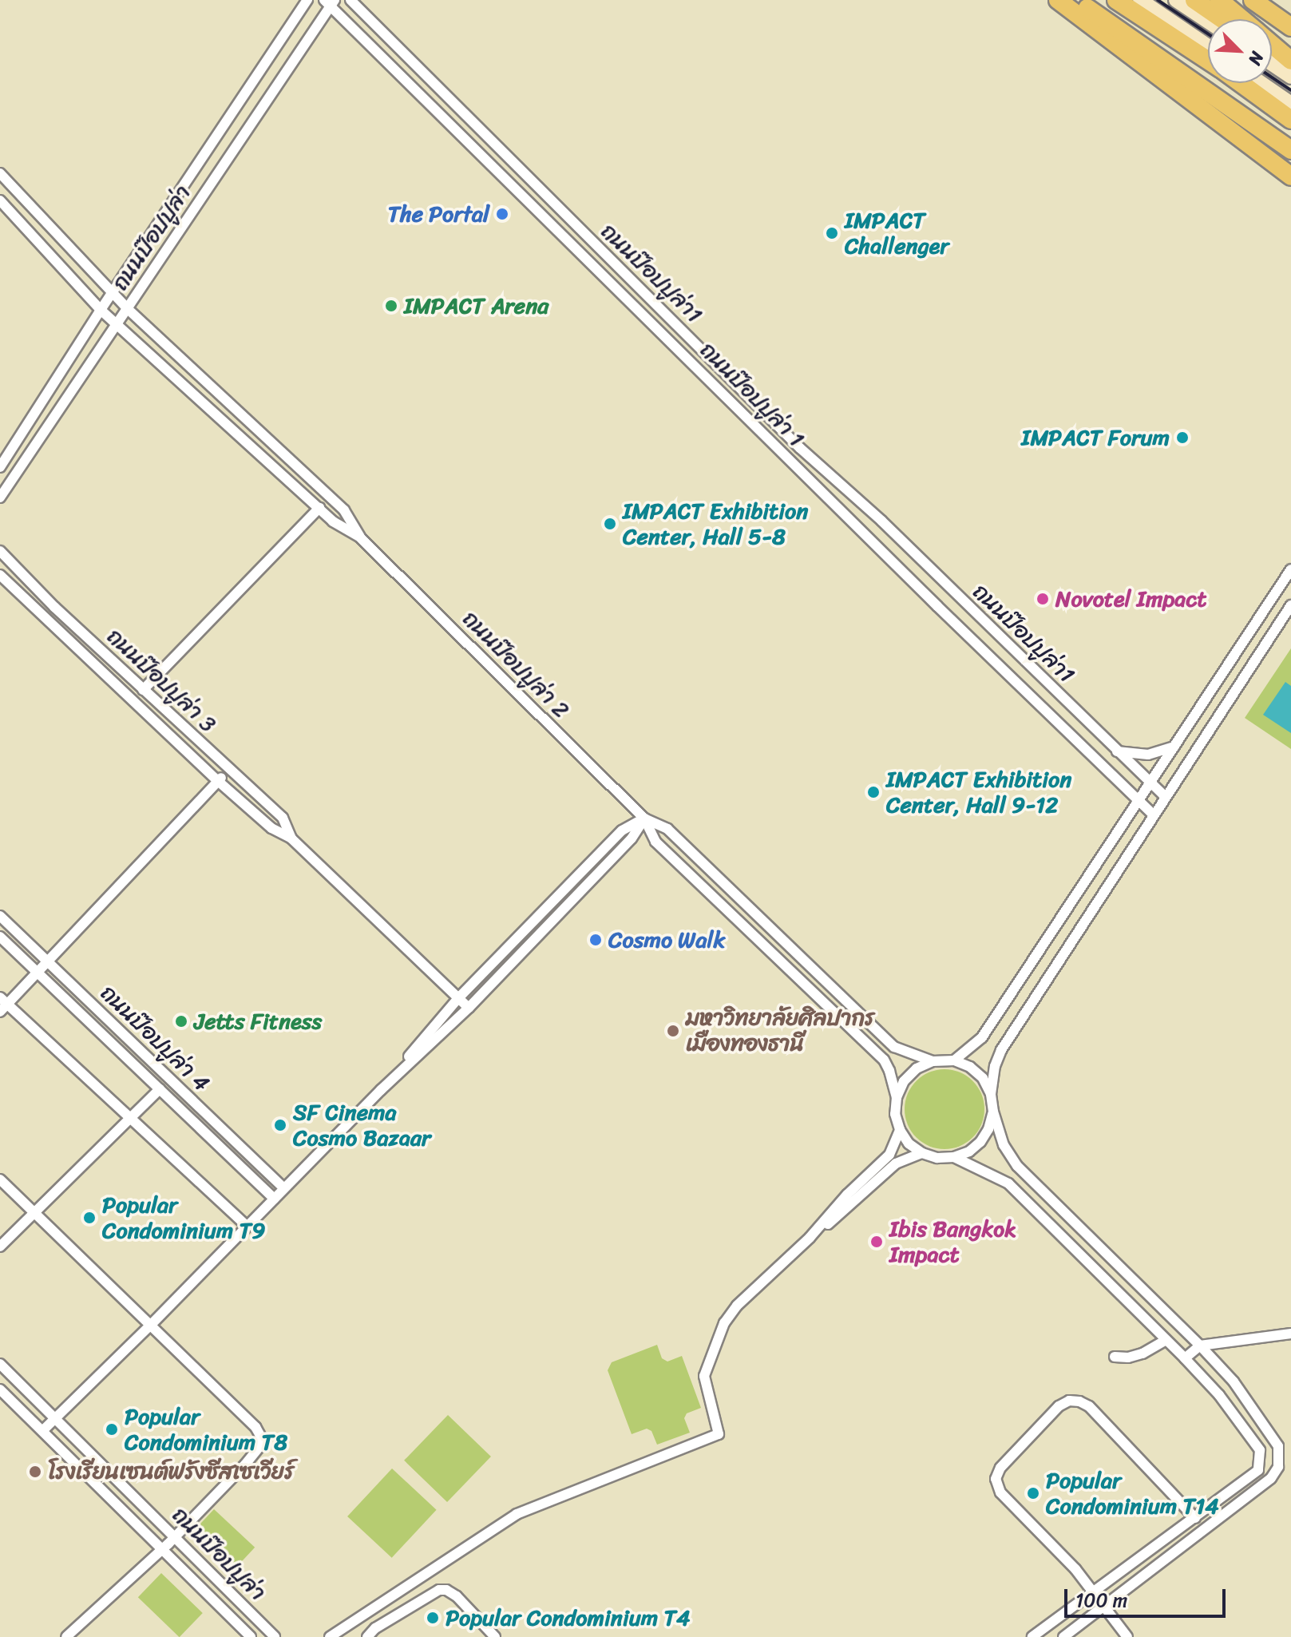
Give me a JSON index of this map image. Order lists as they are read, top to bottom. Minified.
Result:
{"streets":{"street":["ถนนป๊อปปูล่า","ถนนป๊อปปูล่า1","ถนนป๊อปปูล่า 1","ถนนป๊อปปูล่า 2","ถนนป๊อปปูล่า 3","ถนนป๊อปปูล่า 4"]},"crossings":[["ถนนป๊อปปูล่า","ถนนป๊อปปูล่า 1"],["ถนนป๊อปปูล่า","ถนนป๊อปปูล่า 2"]],"places":["The Portal","IMPACT Challenger","IMPACT Arena","IMPACT Forum","IMPACT Exhibition Center, Hall 5-8","Novotel Impact","IMPACT Exhibition Center, Hall 9-12","Cosmo Walk","Jetts Fitness","มหาวิทยาลัยศิลปากร เมืองทองธานี","SF Cinema Cosmo Bazaar","Popular Condominium T9","Ibis Bangkok Impact","Popular Condominium T8","โรงเรียนเซนต์ฟรังซีสเซเวียร์","Popular Condominium T14","Popular Condominium T4"],"scale_bar":"100 m","north":"bottom right"}
